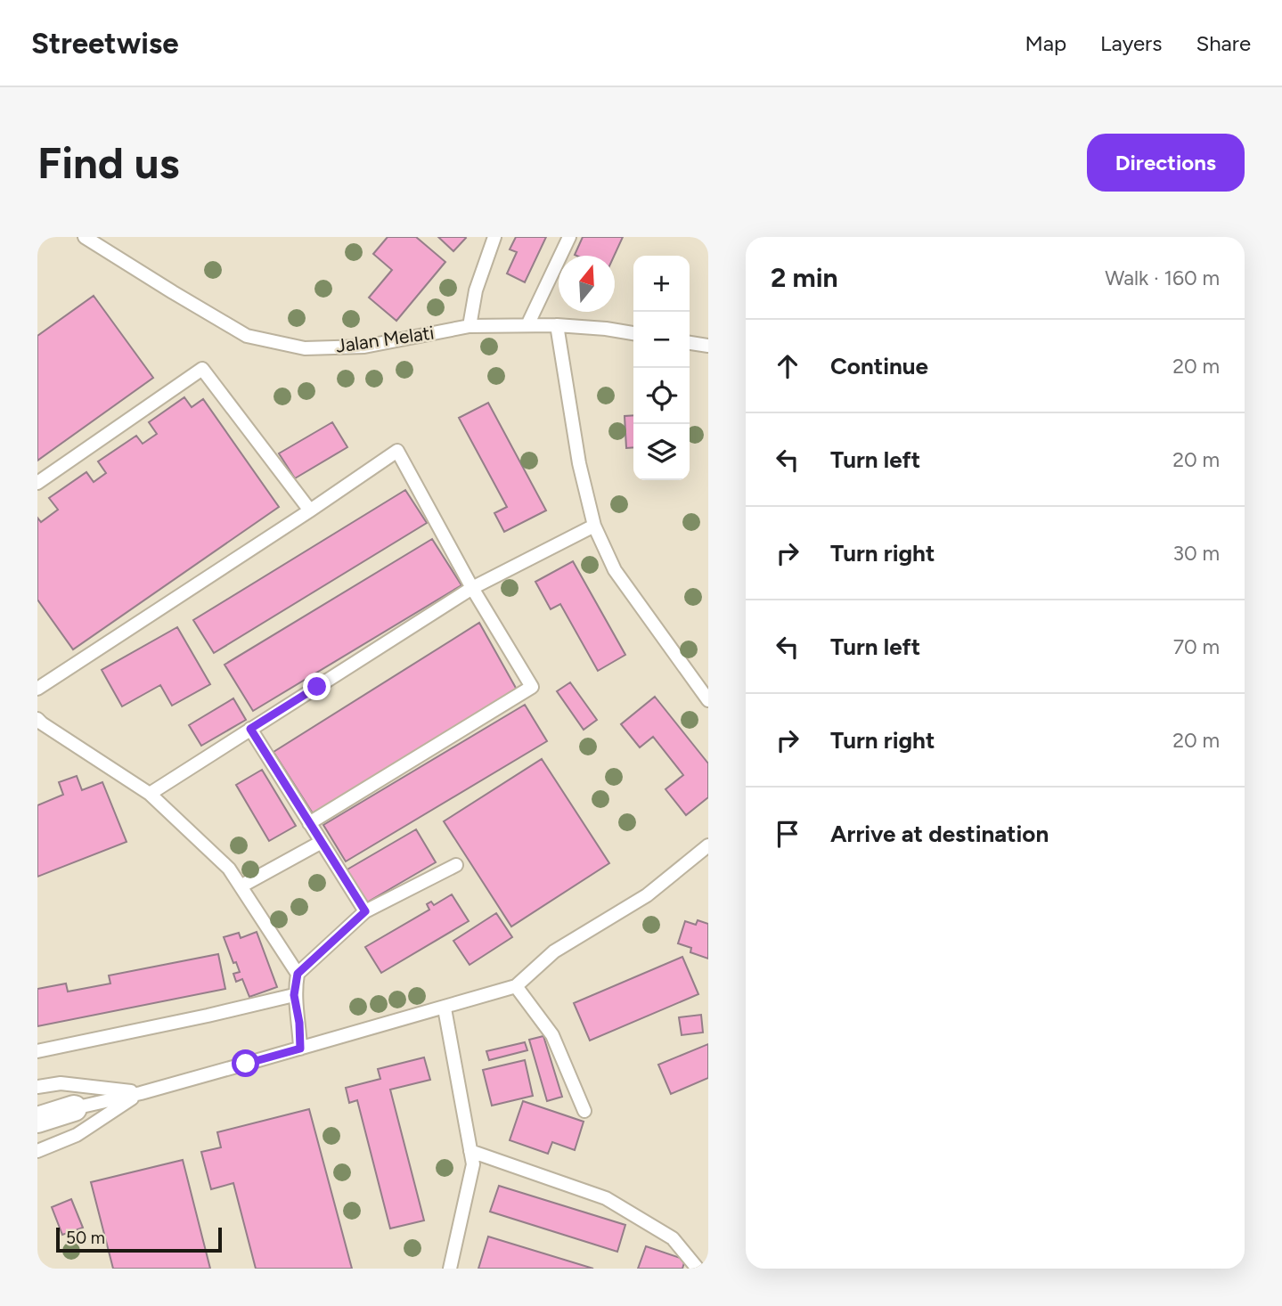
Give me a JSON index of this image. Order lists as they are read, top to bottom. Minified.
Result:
{"streets":{"lane":["Jalan Melati"]},"scale_bar":"50 m","north":"top","page":{"header":"Streetwise","nav":["Map","Layers","Share"],"buttons":"Directions","title":"Find us","heading":["2 min","Walk · 160 m"],"map_buttons":["+","−"],"list":[["Continue","20 m"],["Turn left","20 m"],["Turn right","30 m"],["Turn left","70 m"],["Turn right","20 m"],"Arrive at destination"],"scale":"50 m"}}
